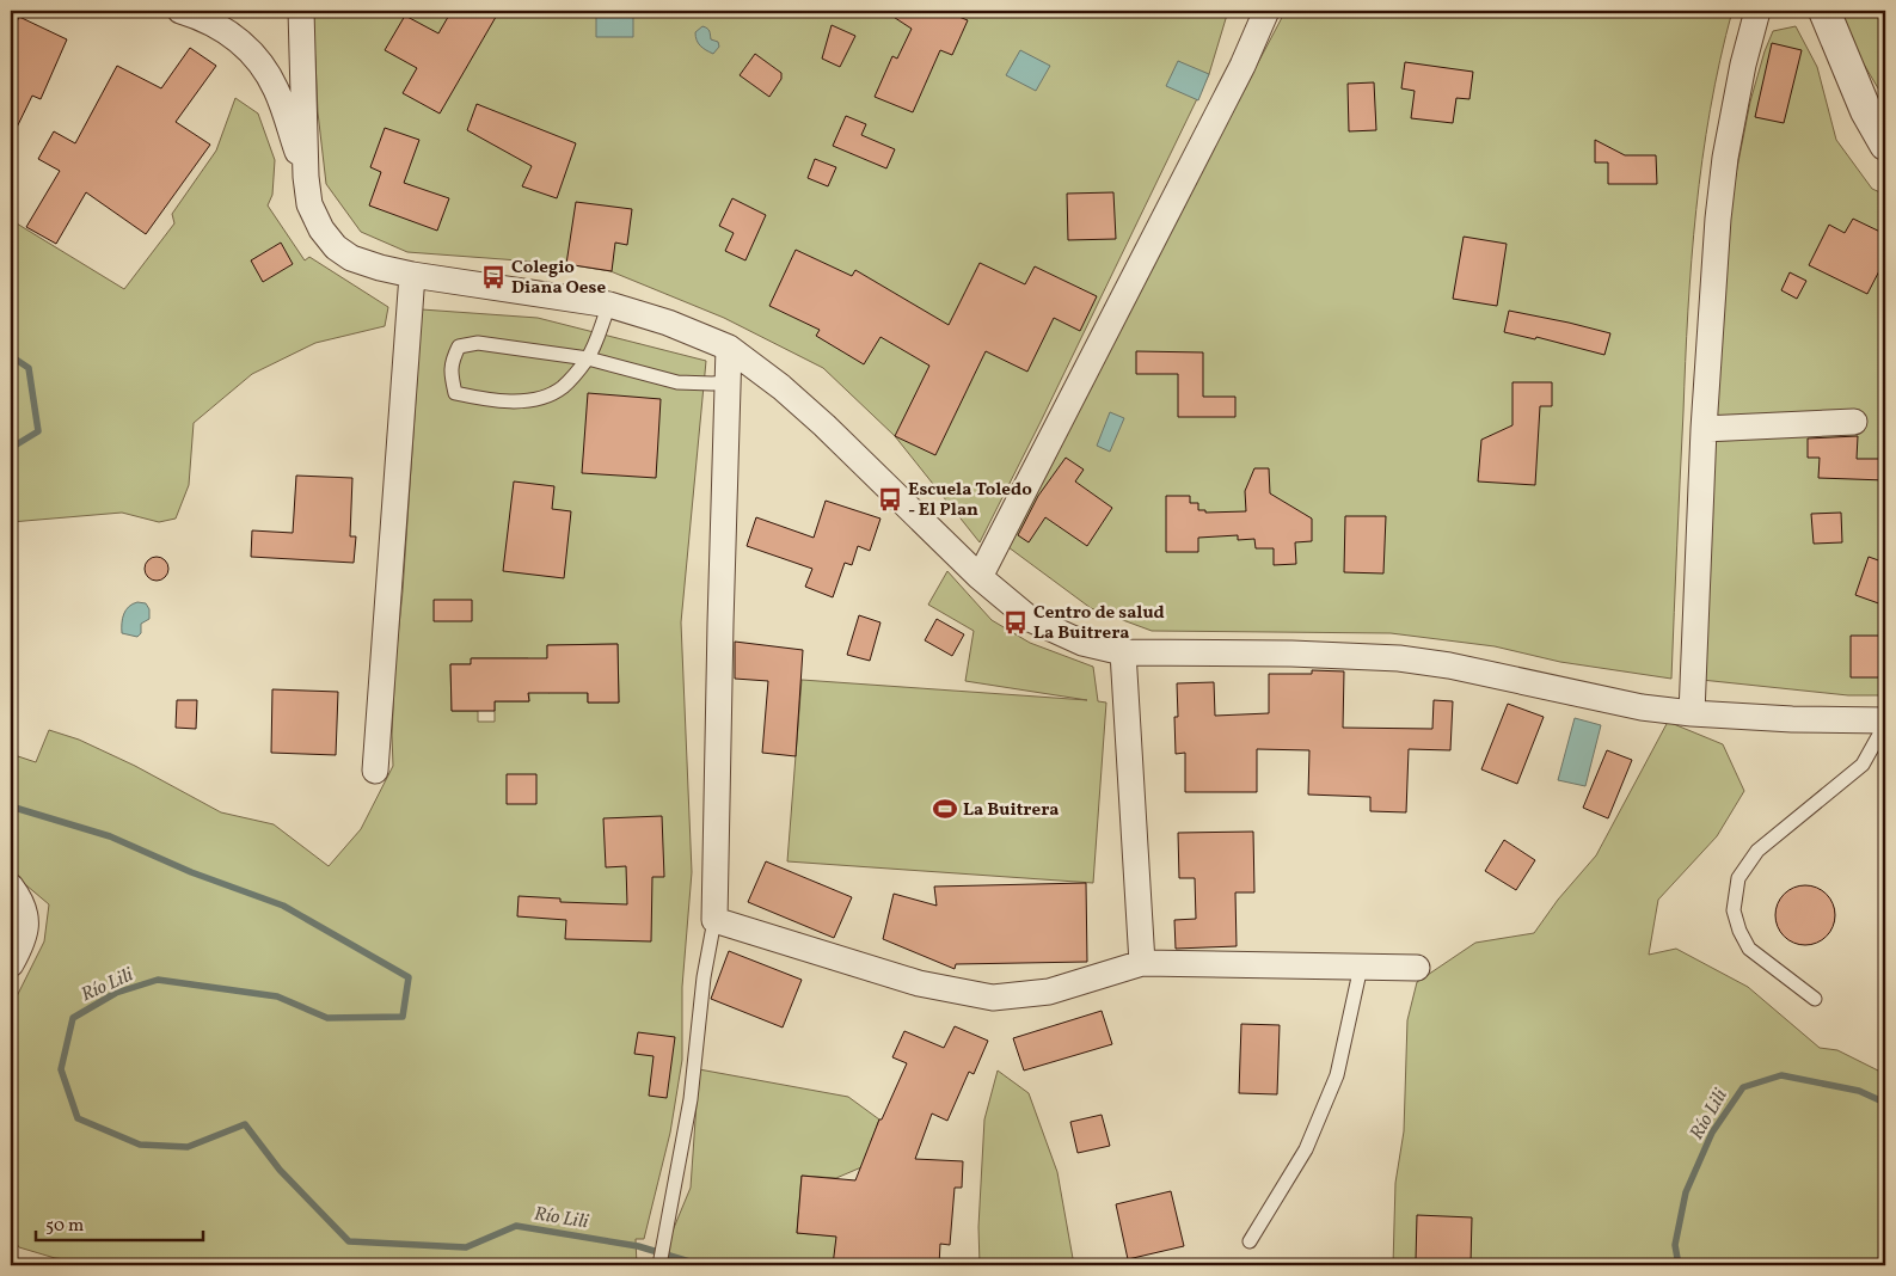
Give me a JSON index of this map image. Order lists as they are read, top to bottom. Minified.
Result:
{"water":["Río Lili"],"places":{"bus stop":["Colegio Diana Oese","Escuela Toledo - El Plan","Centro de salud La Buitrera"],"sports":["La Buitrera"]},"scale_bar":"50 m"}
